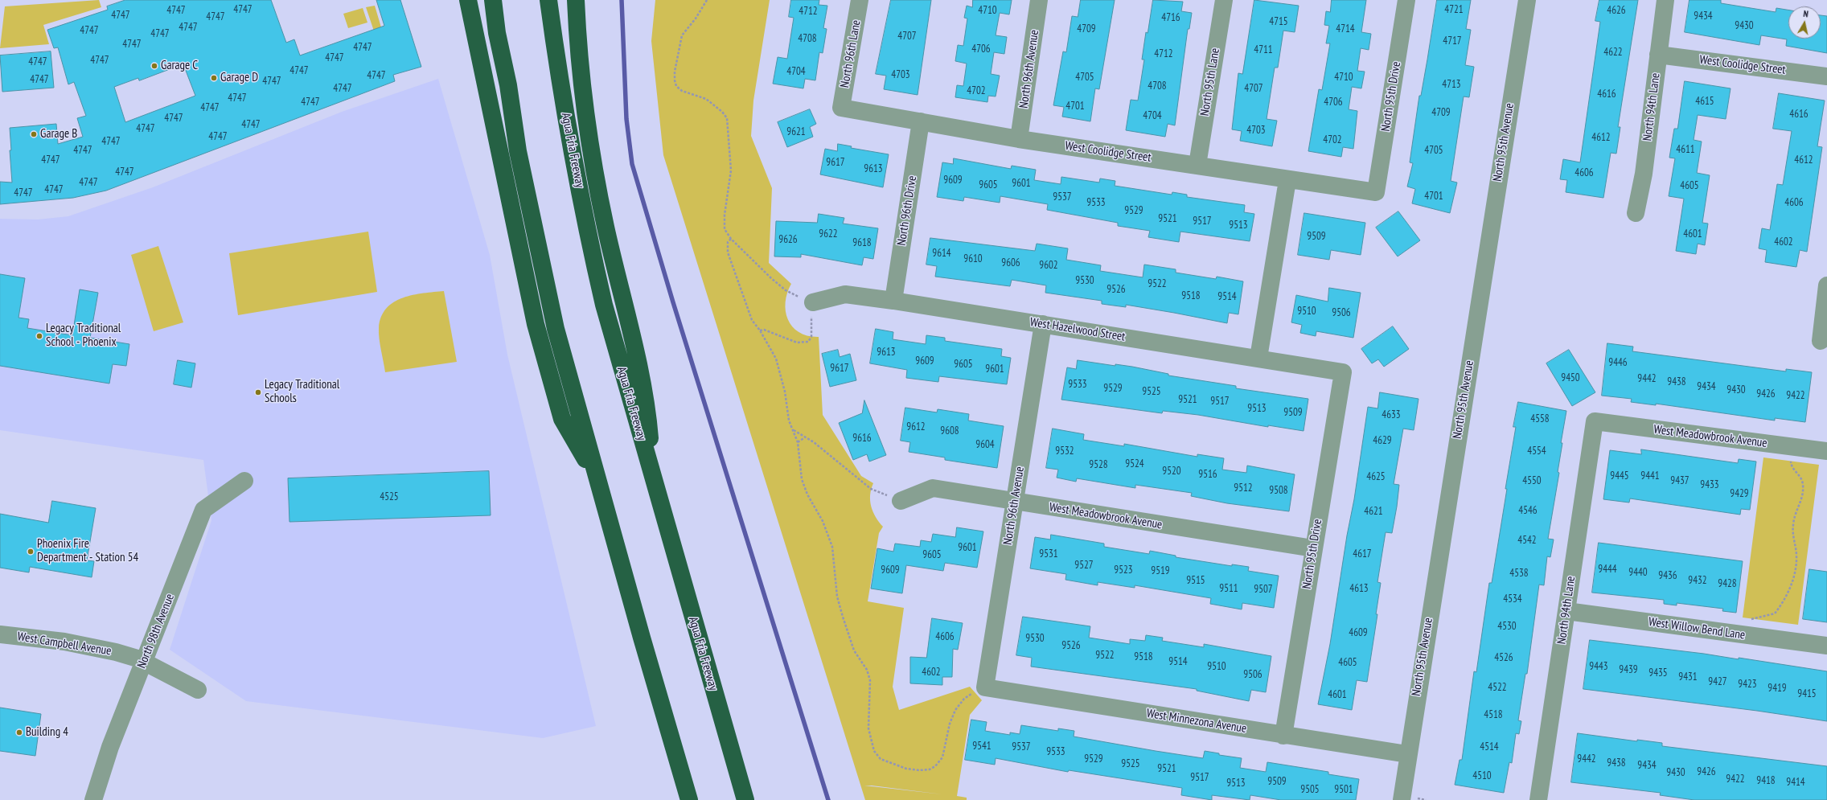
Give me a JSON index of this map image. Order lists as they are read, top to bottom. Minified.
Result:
{"streets":{"highway":["Agua Fria Freeway"],"street":["North 96th Lane","West Coolidge Street","North 96th Avenue","North 95th Lane","North 95th Drive","North 94th Lane","North 95th Avenue","North 96th Drive","West Hazelwood Street","West Meadowbrook Avenue","West Willow Bend Lane","North 98th Avenue","West Campbell Avenue","West Minnezona Avenue"]},"crossings":[["North 96th Lane","West Coolidge Street"],["West Coolidge Street","North 96th Avenue"],["West Coolidge Street","North 95th Lane"],["West Coolidge Street","North 95th Drive"],["West Coolidge Street","North 94th Lane"],["West Coolidge Street","North 96th Drive"],["North 96th Avenue","West Hazelwood Street"],["North 96th Avenue","West Meadowbrook Avenue"],["North 96th Avenue","West Minnezona Avenue"],["North 95th Drive","West Hazelwood Street"],["North 95th Drive","West Meadowbrook Avenue"],["North 95th Drive","West Minnezona Avenue"],["North 94th Lane","West Meadowbrook Avenue"],["North 94th Lane","West Willow Bend Lane"],["North 95th Avenue","West Minnezona Avenue"],["North 96th Drive","West Hazelwood Street"],["North 98th Avenue","West Campbell Avenue"]],"places":["Garage C","Garage D","Garage B","Legacy Traditional School - Phoenix","Legacy Traditional Schools","Phoenix Fire Department - Station 54","Building 4"],"house_numbers":["4747","4721","4747","4710","4626","4712","4747","9434","4747","4716","4715","9430","4747","4709","4714","4747","4747","4707","4708","4717","4747","4747","4706","4711","4622","4712","4747","4747","4747","4747","4704","4703","4747","4705","4710","4747","4747","4713","4708","4747","4707","4702","4616","4747","4615","4747","4706","4701","4747","4709","4616","4704","4747","4747","4747","4703","9621","4747","4612","4702","4747","4611","4747","4705","4747","4612","9617","9613","4747","4606","9609","4747","9601","9605","4605","4747","4747","4701","9537","9533","4606","9529","9521","9517","9513","9622","4601","9509","9626","4602","9618","9614","9610","9606","9602","9530","9522","9526","9518","9514","9510","9506","9613","9609","9446","9605","9617","9601","9450","9442","9438","9533","9434","9529","9430","9525","9426","9422","9521","9517","9513","9509","4633","4558","9612","9608","9616","4629","9604","9532","4554","9524","9528","9520","9516","9445","9441","4625","4550","9437","9433","9512","9508","9429","4525","4546","4621","4542","9601","9531","4617","9605","9527","9444","9609","9523","9519","9440","4538","9436","9515","9432","9428","9511","4613","9507","4534","4530","4609","4606","9530","9526","9522","9518","4526","9514","4605","9510","9443","9439","4602","9435","9506","9431","9427","9423","4522","9419","9415","4601","4518","9541","9537","4514","9533","9529","9442","9438","9525","9434","9521","9426","9430","4510","9517","9422","9418","9509","9414","9513","9505","9501"],"north":"top"}
